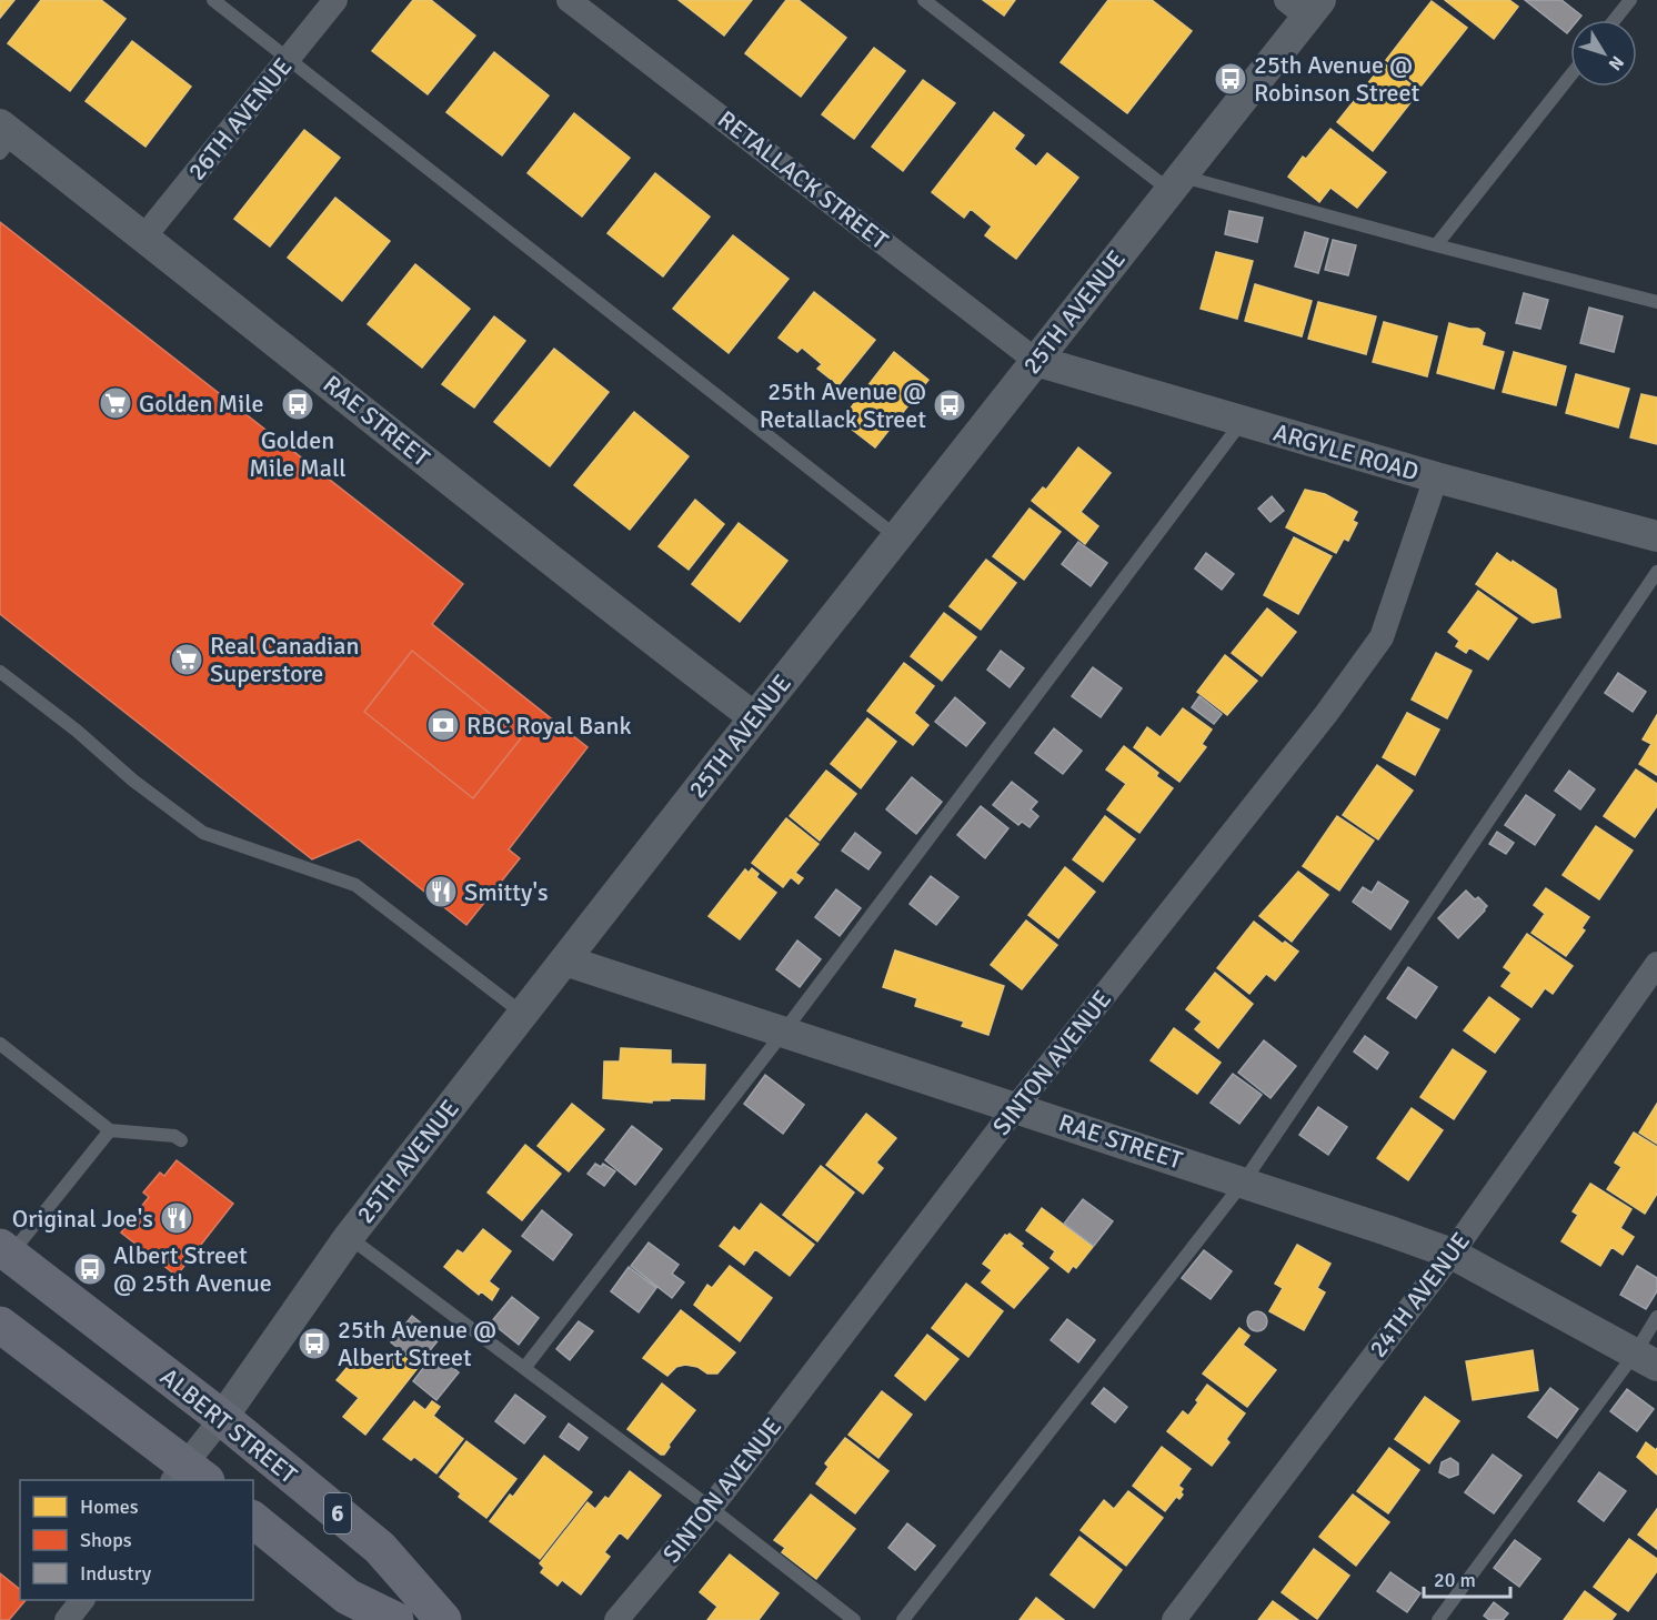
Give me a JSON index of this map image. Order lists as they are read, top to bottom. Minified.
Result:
{"streets":{"main road":["ALBERT STREET","6"],"street":["26TH AVENUE","RETALLACK STREET","25TH AVENUE","RAE STREET","ARGYLE ROAD","SINTON AVENUE","24TH AVENUE"]},"crossings":[["26TH AVENUE","RAE STREET"],["RETALLACK STREET","25TH AVENUE"],["RETALLACK STREET","ARGYLE ROAD"],["25TH AVENUE","RAE STREET"],["25TH AVENUE","ARGYLE ROAD"],["25TH AVENUE","ALBERT STREET"],["RAE STREET","SINTON AVENUE"],["RAE STREET","24TH AVENUE"],["ARGYLE ROAD","SINTON AVENUE"]],"places":{"bus stop":["25th Avenue @ Robinson Street","Golden Mile Mall","25th Avenue @ Retallack Street","Albert Street @ 25th Avenue","25th Avenue @ Albert Street"],"supermarket":["Golden Mile","Real Canadian Superstore"],"bank":["RBC Royal Bank"],"restaurant":["Smitty's","Original Joe's"]},"legend":["Homes","Shops","Industry"],"scale_bar":"20 m","north":"bottom right"}
